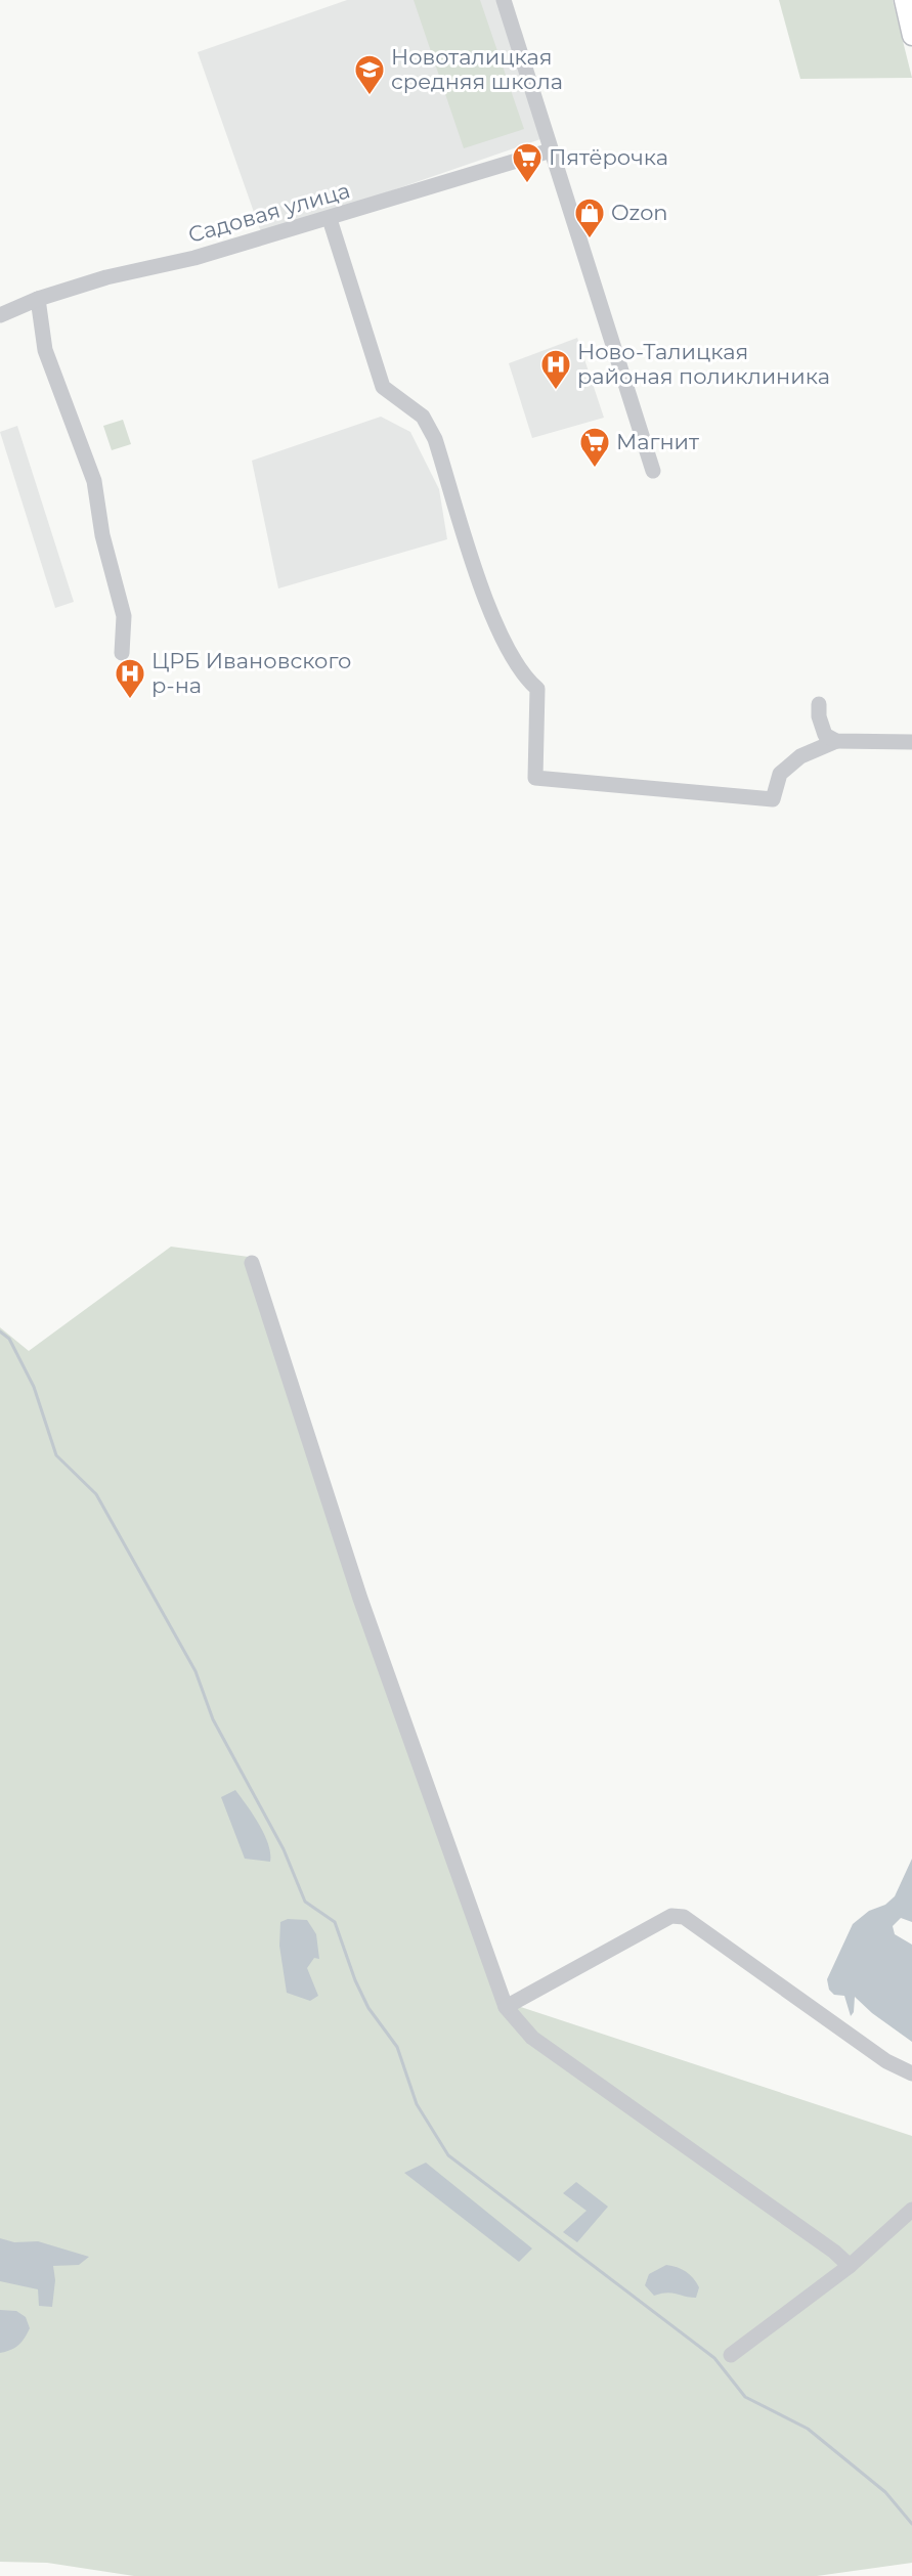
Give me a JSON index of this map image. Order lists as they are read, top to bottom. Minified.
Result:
{"streets":{"street":["Садовая улица"]},"places":{"school or university":["Новоталицкая средняя школа"],"supermarket":["Пятёрочка","Магнит"],"shop":["Ozon"],"hospital":["Ново-Талицкая районая поликлиника","ЦРБ Ивановского р-на"]}}
